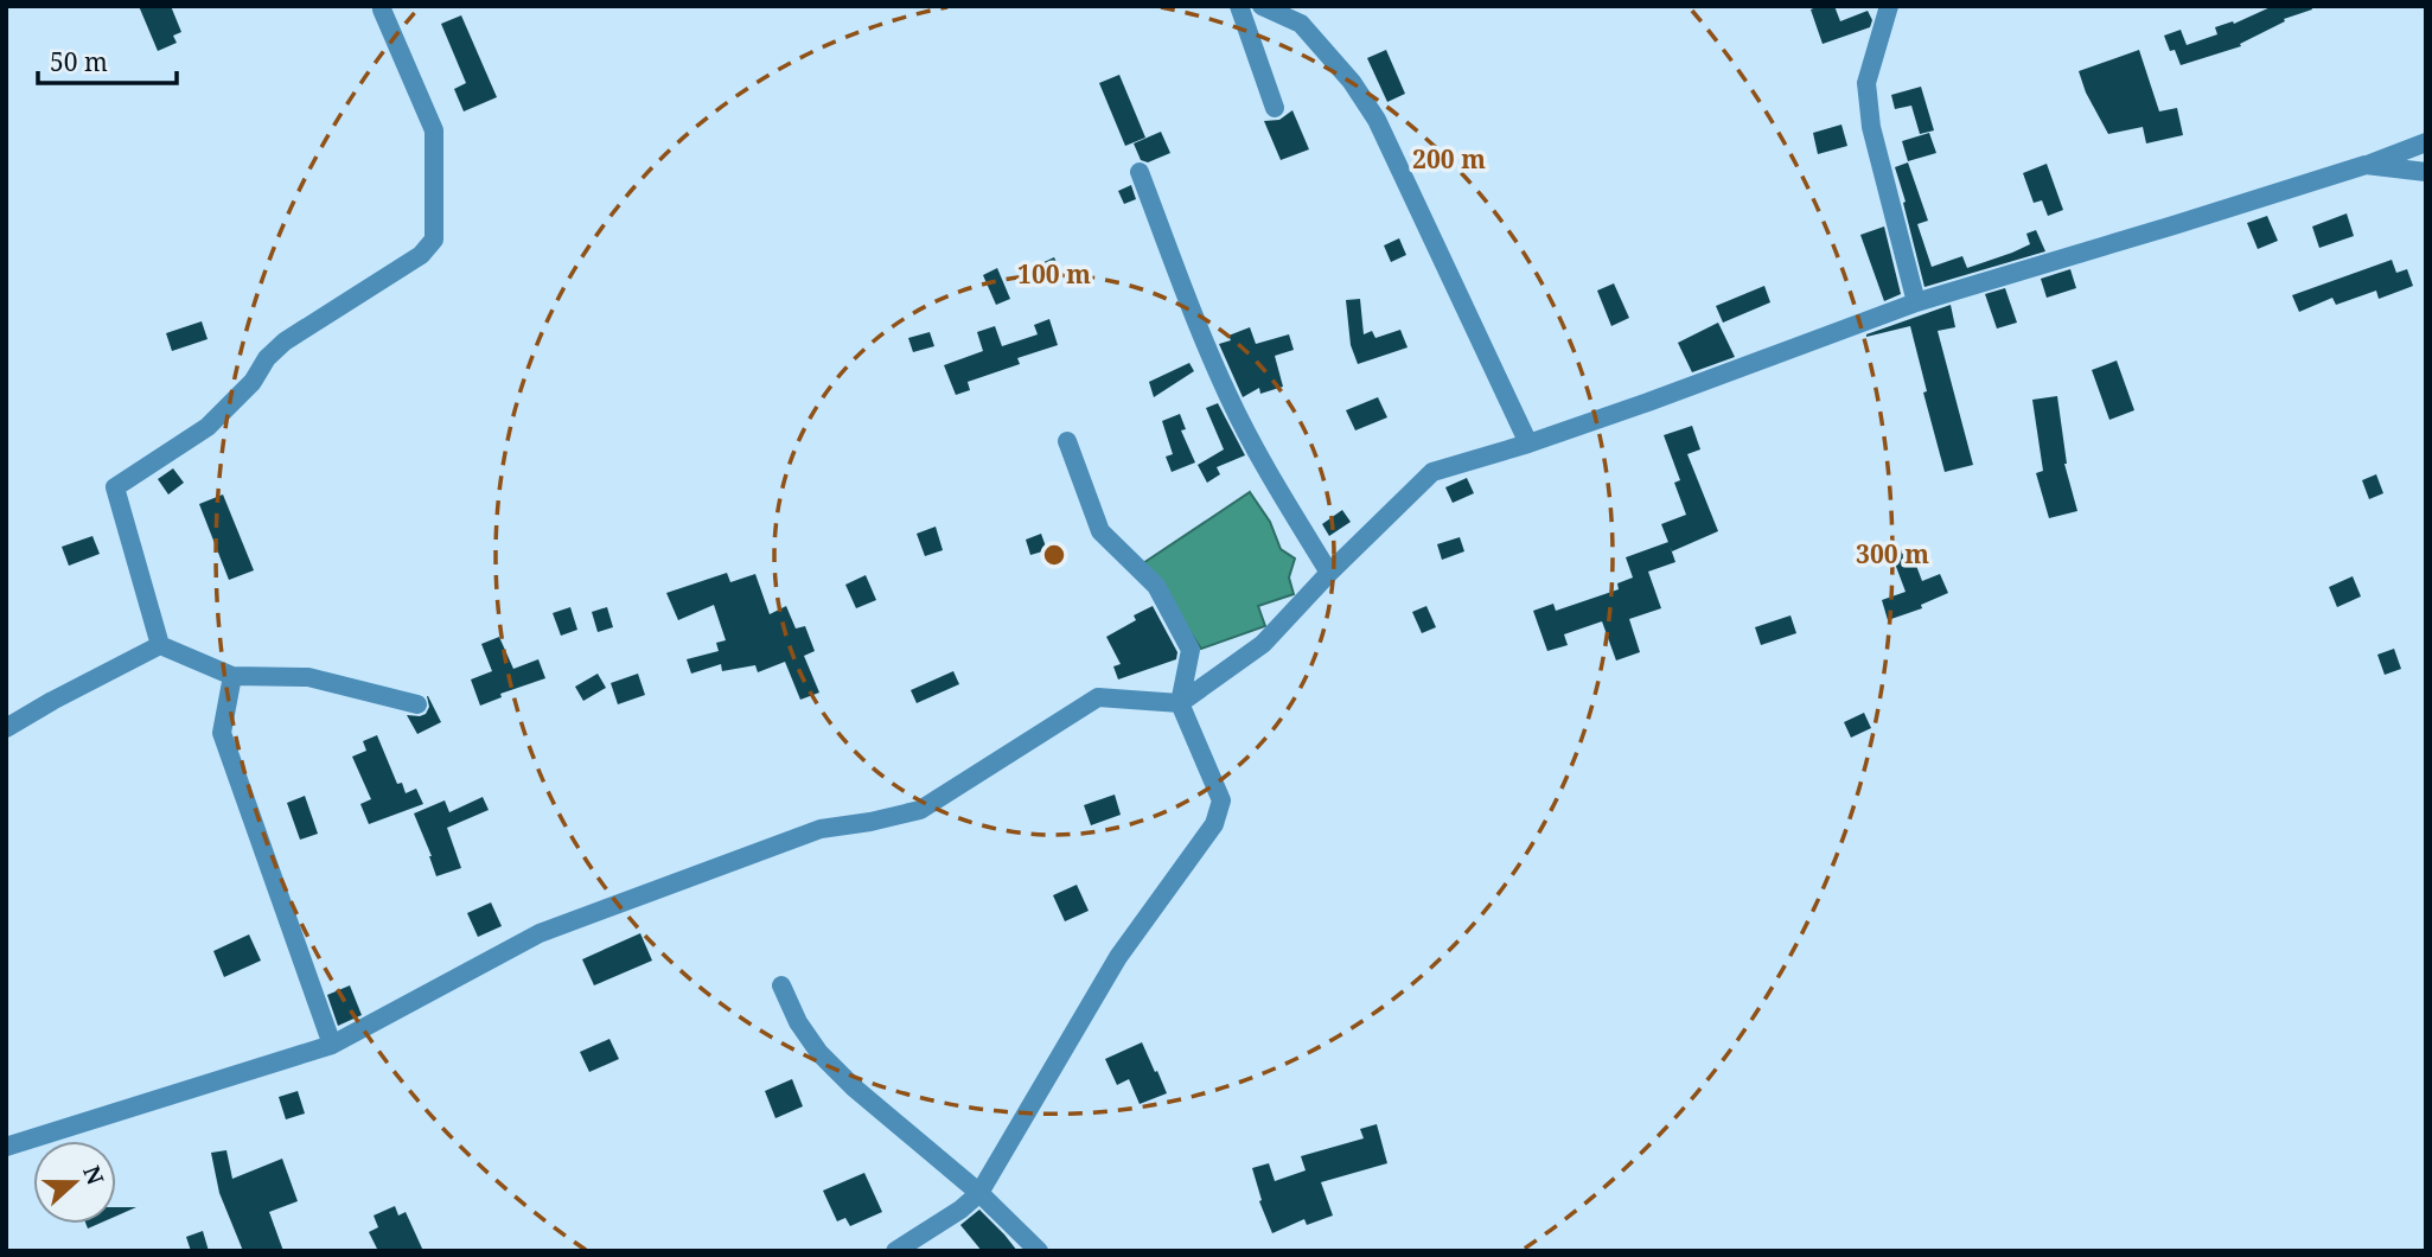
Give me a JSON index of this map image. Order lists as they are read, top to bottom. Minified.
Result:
{"scale_bar":"50 m","north":"right","rings":["200 m","100 m","300 m"]}
